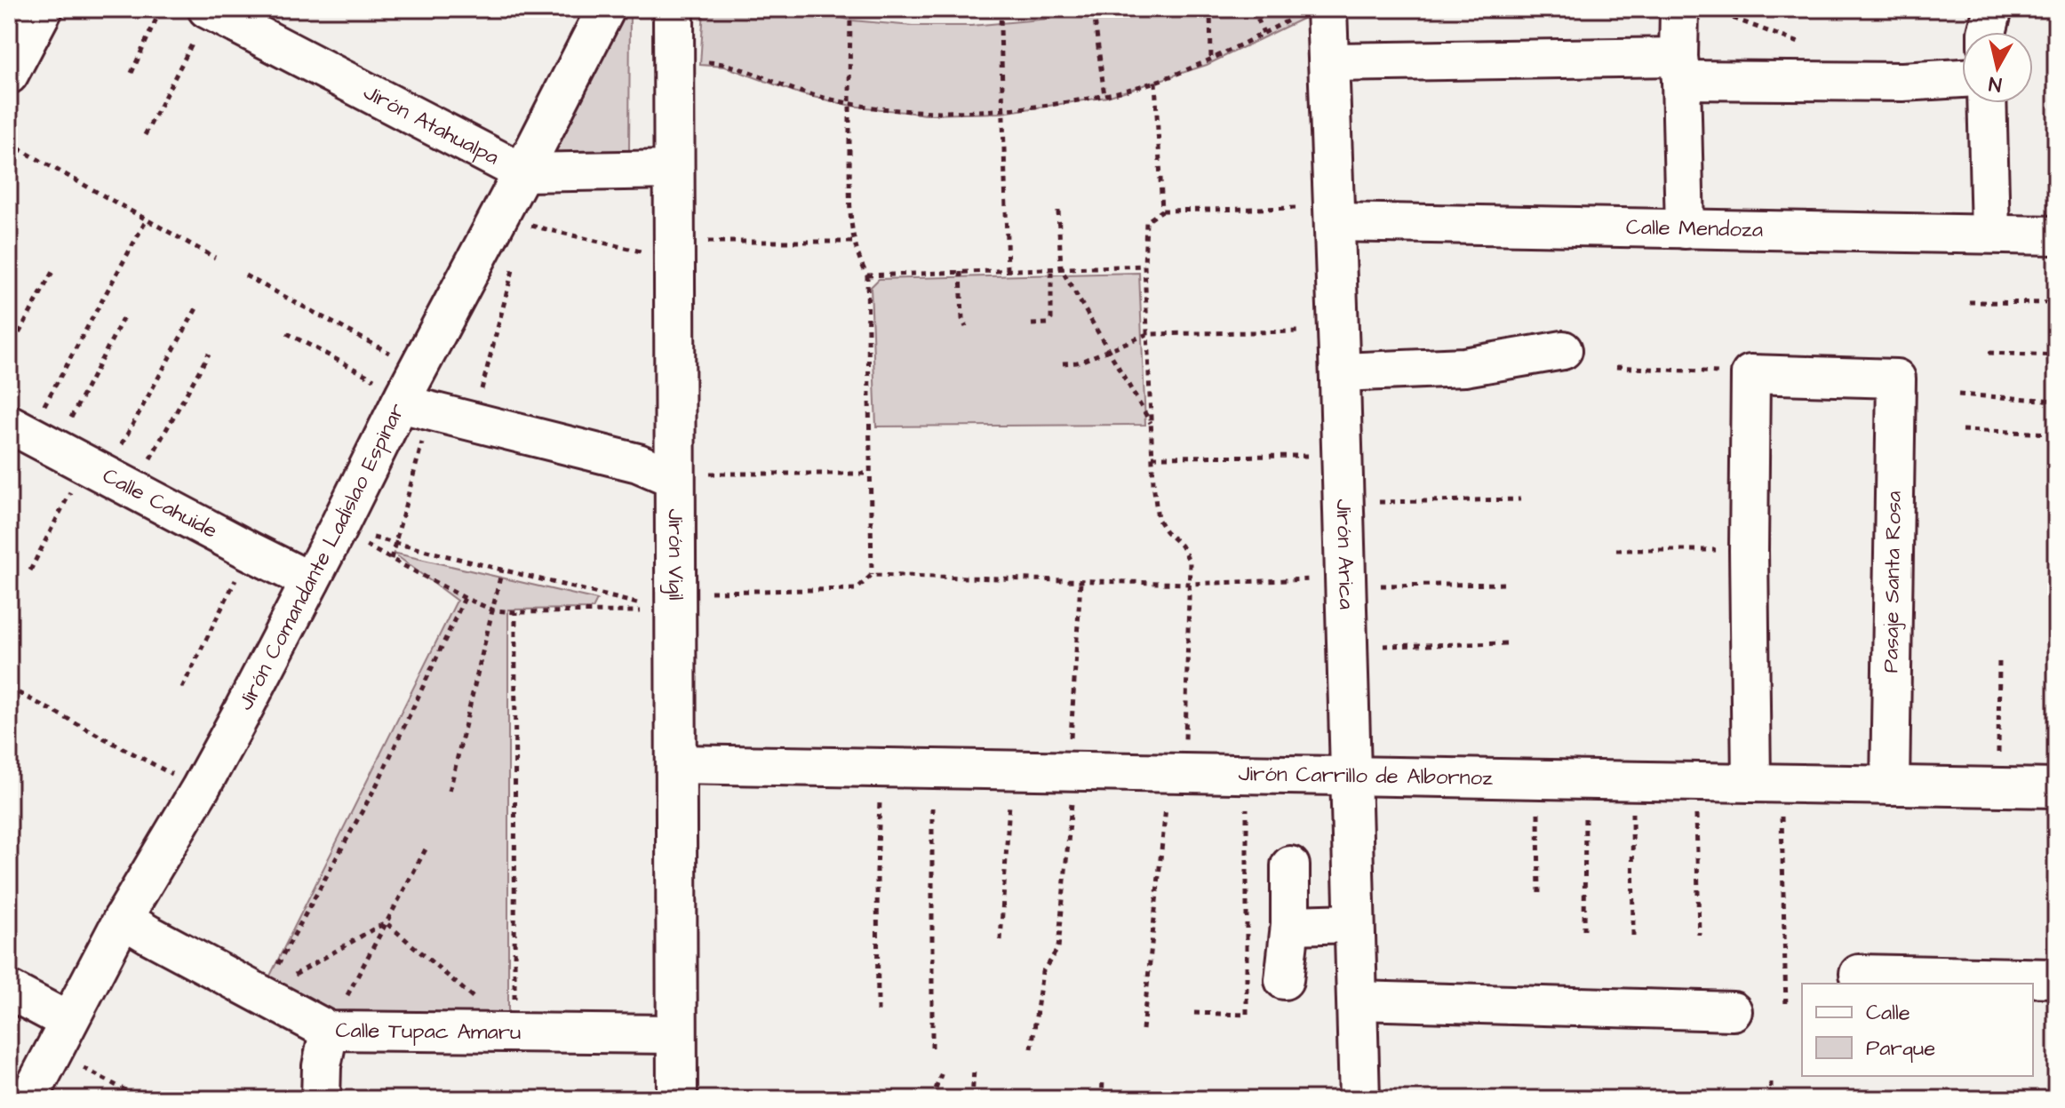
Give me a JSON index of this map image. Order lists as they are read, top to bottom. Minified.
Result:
{"streets":{"main road":["Jirón Vigil","Jirón Arica"],"street":["Jirón Atahualpa","Calle Mendoza","Calle Cahuide","Jirón Comandante Ladislao Espinar","Pasaje Santa Rosa","Jirón Carrillo de Albornoz","Calle Tupac Amaru"]},"crossings":[["Jirón Atahualpa","Jirón Vigil"],["Jirón Atahualpa","Jirón Comandante Ladislao Espinar"],["Calle Mendoza","Jirón Arica"],["Calle Cahuide","Jirón Comandante Ladislao Espinar"],["Jirón Vigil","Jirón Carrillo de Albornoz"],["Jirón Vigil","Calle Tupac Amaru"],["Jirón Arica","Jirón Carrillo de Albornoz"],["Jirón Comandante Ladislao Espinar","Calle Tupac Amaru"],["Pasaje Santa Rosa","Jirón Carrillo de Albornoz"]],"legend":["Calle","Parque"],"north":"bottom"}
